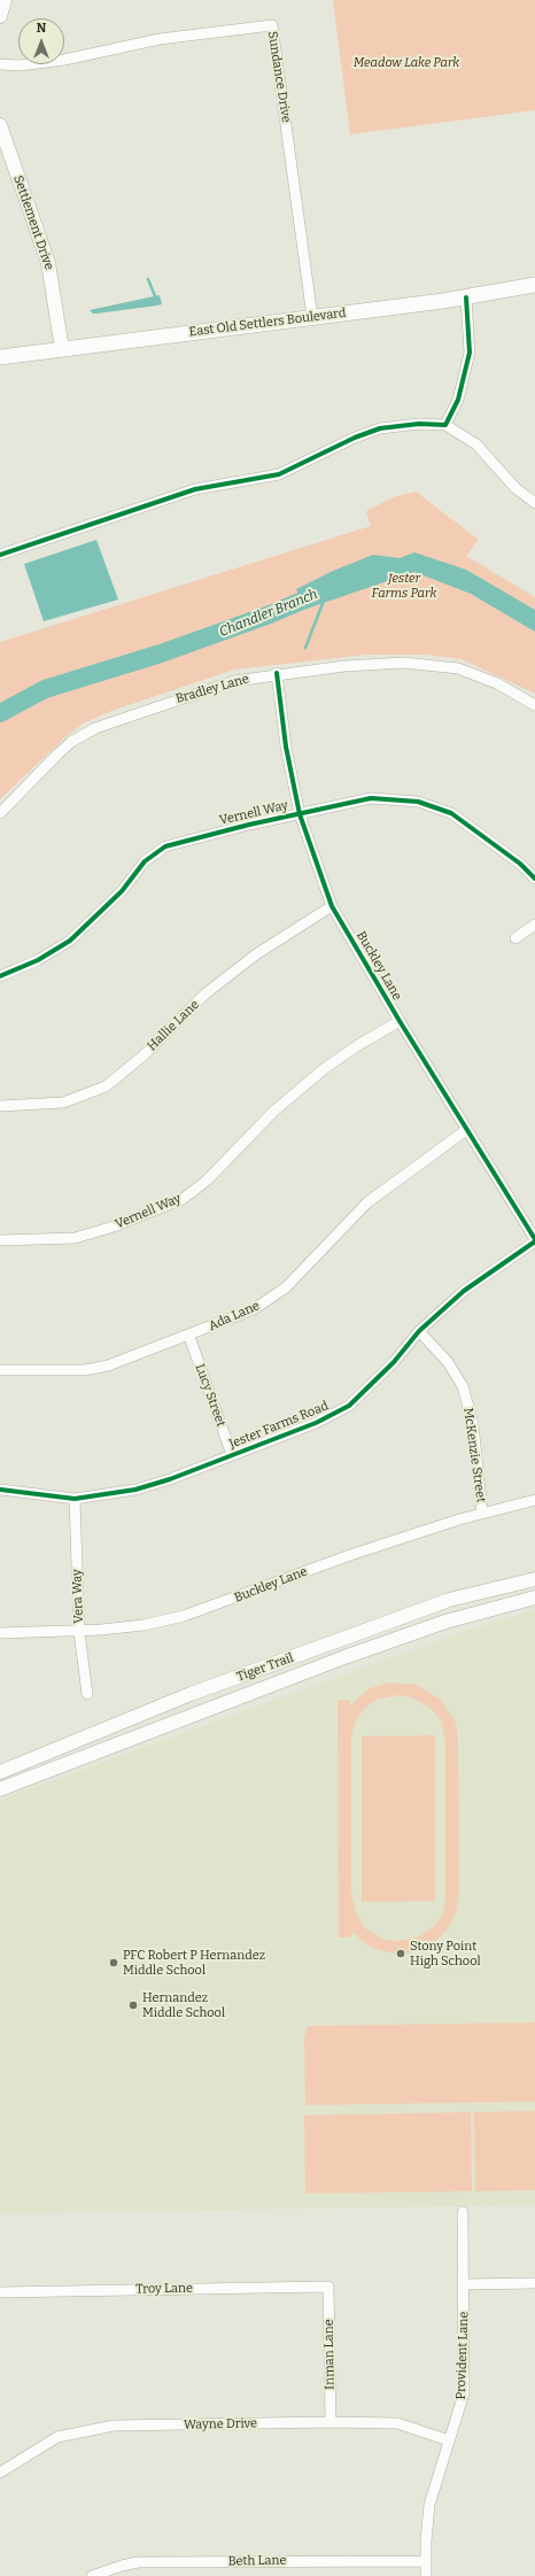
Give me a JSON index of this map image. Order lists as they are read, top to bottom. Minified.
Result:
{"streets":{"main road":["East Old Settlers Boulevard"],"street":["Sundance Drive","Settlement Drive","Bradley Lane","Vernell Way","Buckley Lane","Hallie Lane","Ada Lane","Lucy Street","Jester Farms Road","McKenzie Street","Vera Way","Tiger Trail","Troy Lane","Inman Lane","Provident Lane","Wayne Drive","Beth Lane"]},"crossings":[["Sundance Drive","East Old Settlers Boulevard"],["Settlement Drive","East Old Settlers Boulevard"],["Bradley Lane","Buckley Lane"],["Vernell Way","Buckley Lane"],["Buckley Lane","Hallie Lane"],["Buckley Lane","Ada Lane"],["Buckley Lane","Jester Farms Road"],["Buckley Lane","McKenzie Street"],["Buckley Lane","Vera Way"],["Ada Lane","Lucy Street"],["Lucy Street","Jester Farms Road"],["Jester Farms Road","McKenzie Street"],["Jester Farms Road","Vera Way"],["Troy Lane","Inman Lane"],["Inman Lane","Wayne Drive"],["Provident Lane","Wayne Drive"],["Provident Lane","Beth Lane"]],"water":["Chandler Branch"],"parks":["Meadow Lake Park","Jester Farms Park"],"places":["Stony Point High School","PFC Robert P Hernandez Middle School","Hernandez Middle School"],"north":"top"}
